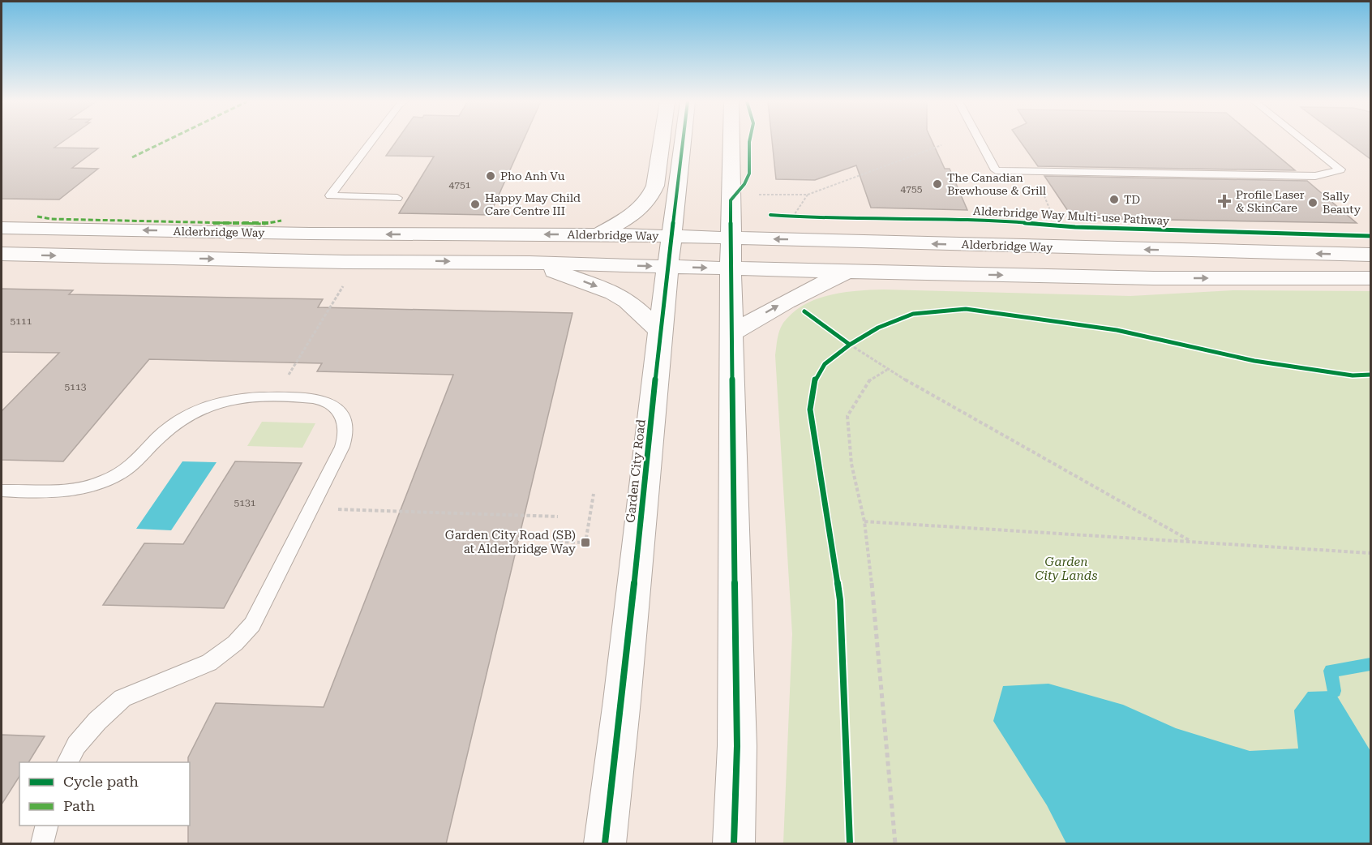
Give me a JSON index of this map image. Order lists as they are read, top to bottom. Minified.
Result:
{"streets":{"main road":["Alderbridge Way","Garden City Road"],"cycle path":["Alderbridge Way Multi-use Pathway"]},"crossings":[["Alderbridge Way","Garden City Road"]],"parks":["Garden City Lands"],"places":{"other":["Pho Anh Vu","The Canadian Brewhouse & Grill","TD","Sally Beauty","Happy May Child Care Centre III"],"health":["Profile Laser & SkinCare"],"transit":["Garden City Road (SB) at Alderbridge Way"]},"house_numbers":["4751","4755","5111","5113","5131"],"legend":["Cycle path","Path"]}
